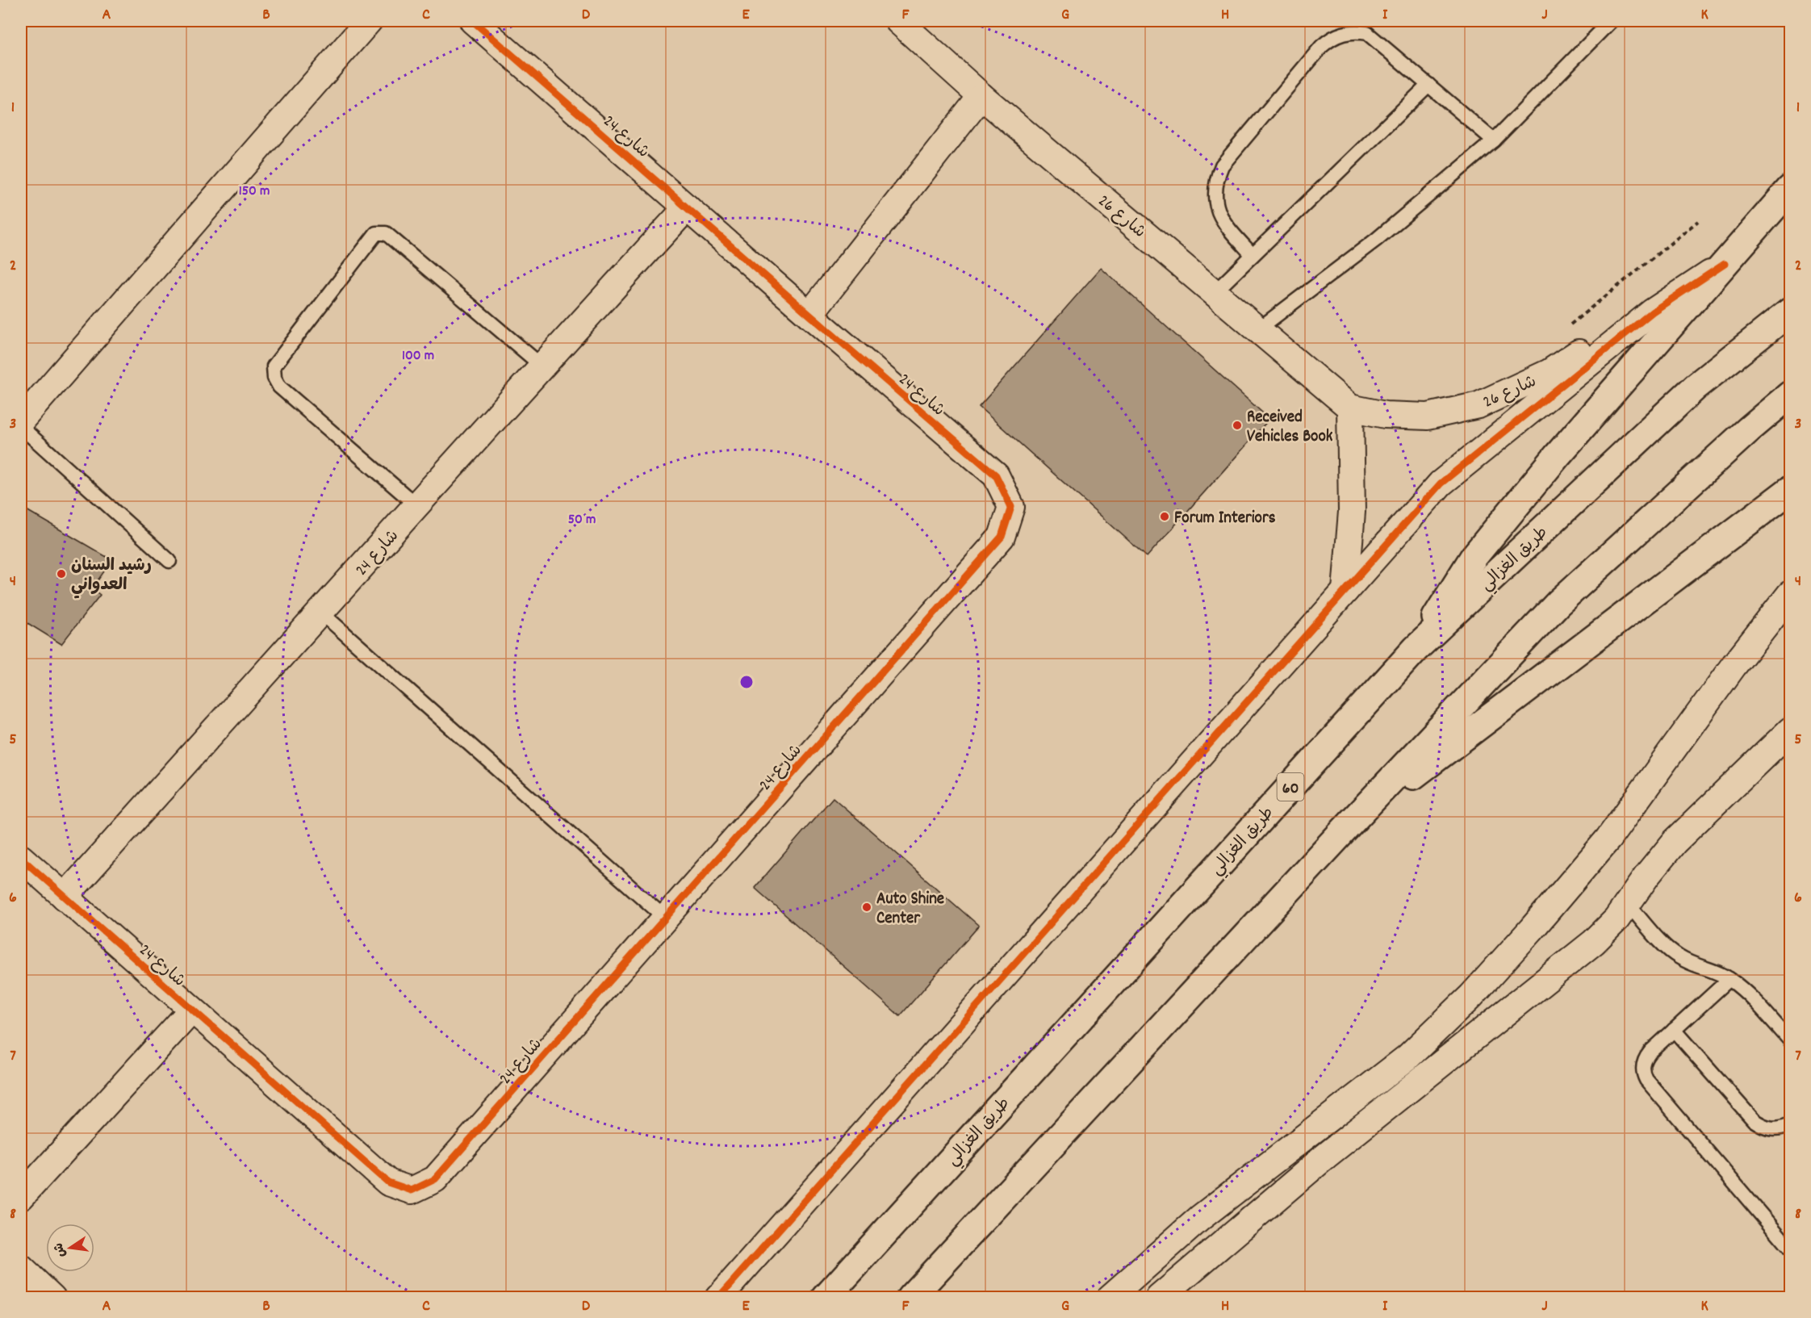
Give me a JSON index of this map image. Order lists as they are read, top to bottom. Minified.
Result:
{"streets":{"highway":["طريق الغزالي","60"],"street":["شارع 24","شارع 26"]},"places":["Received Vehicles Book","Forum Interiors","رشيد السنان العدواني","Auto Shine Center"],"north":"left","grid":{"columns":["A","B","C","D","E","F","G","H","I","J","K"],"rows":["1","2","3","4","5","6","7","8"]},"rings":["150 m","100 m","50 m"]}
